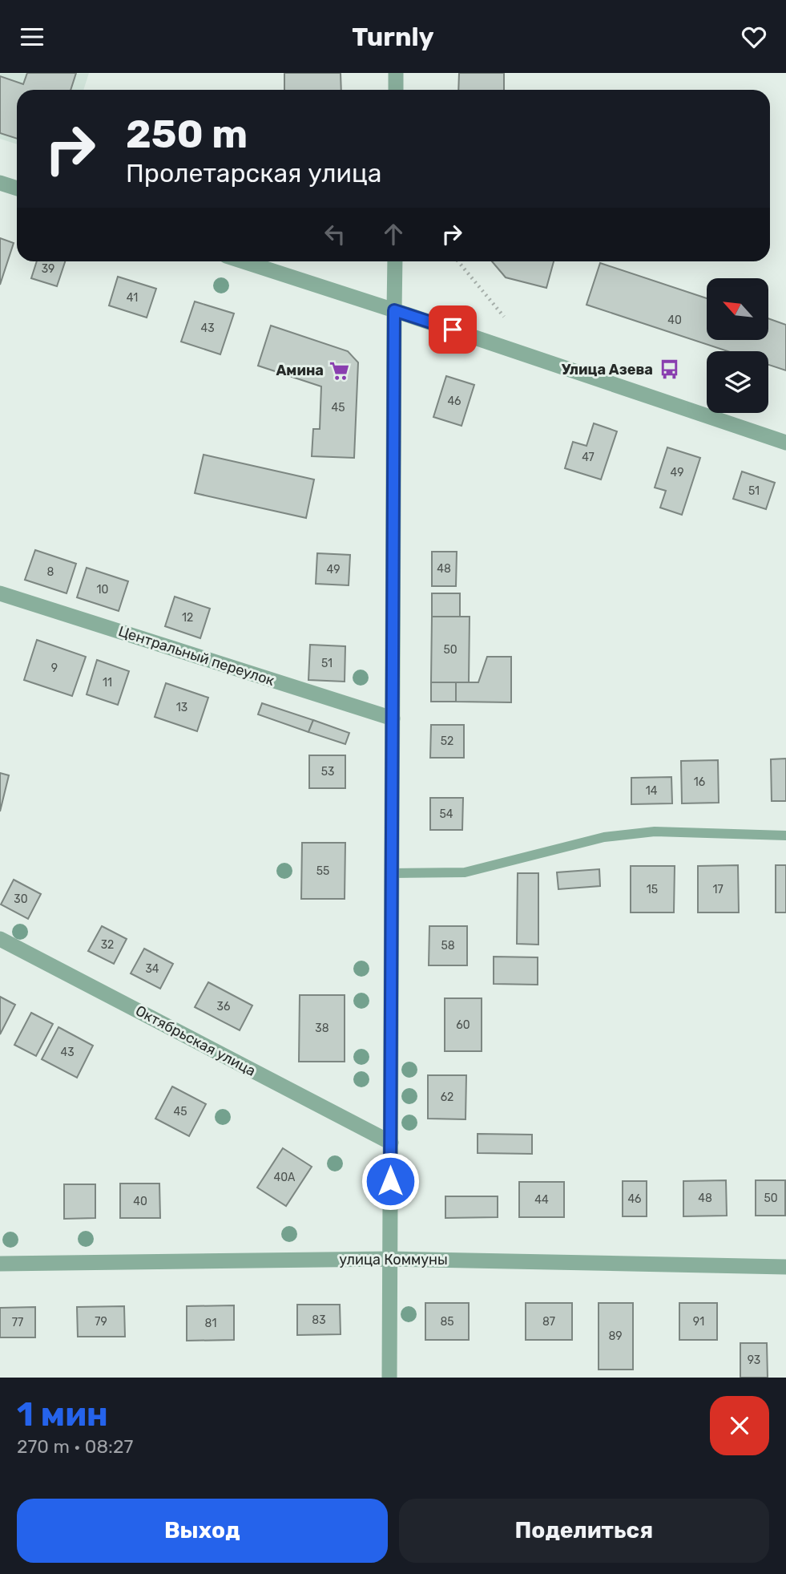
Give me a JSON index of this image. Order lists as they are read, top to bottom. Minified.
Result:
{"streets":{"street":["Центральный переулок","Октябрьская улица","улица Коммуны"]},"places":{"bus stop":["Улица Азева"],"supermarket":["Амина"]},"house_numbers":["39","41","40","43","46","45","47","49","51","48","49","8","10","12","50","51","9","11","13","52","53","16","14","54","55","15","17","30","32","58","34","36","60","38","43","62","45","40А","48","50","46","44","40","83","79","85","87","91","77","81","89","93"],"north":"top left","page":{"header":"Turnly","turn":["250 m","Пролетарская улица"],"heading":["1 мин","270 m · 08:27"],"buttons":["Выход","Поделиться"]}}
